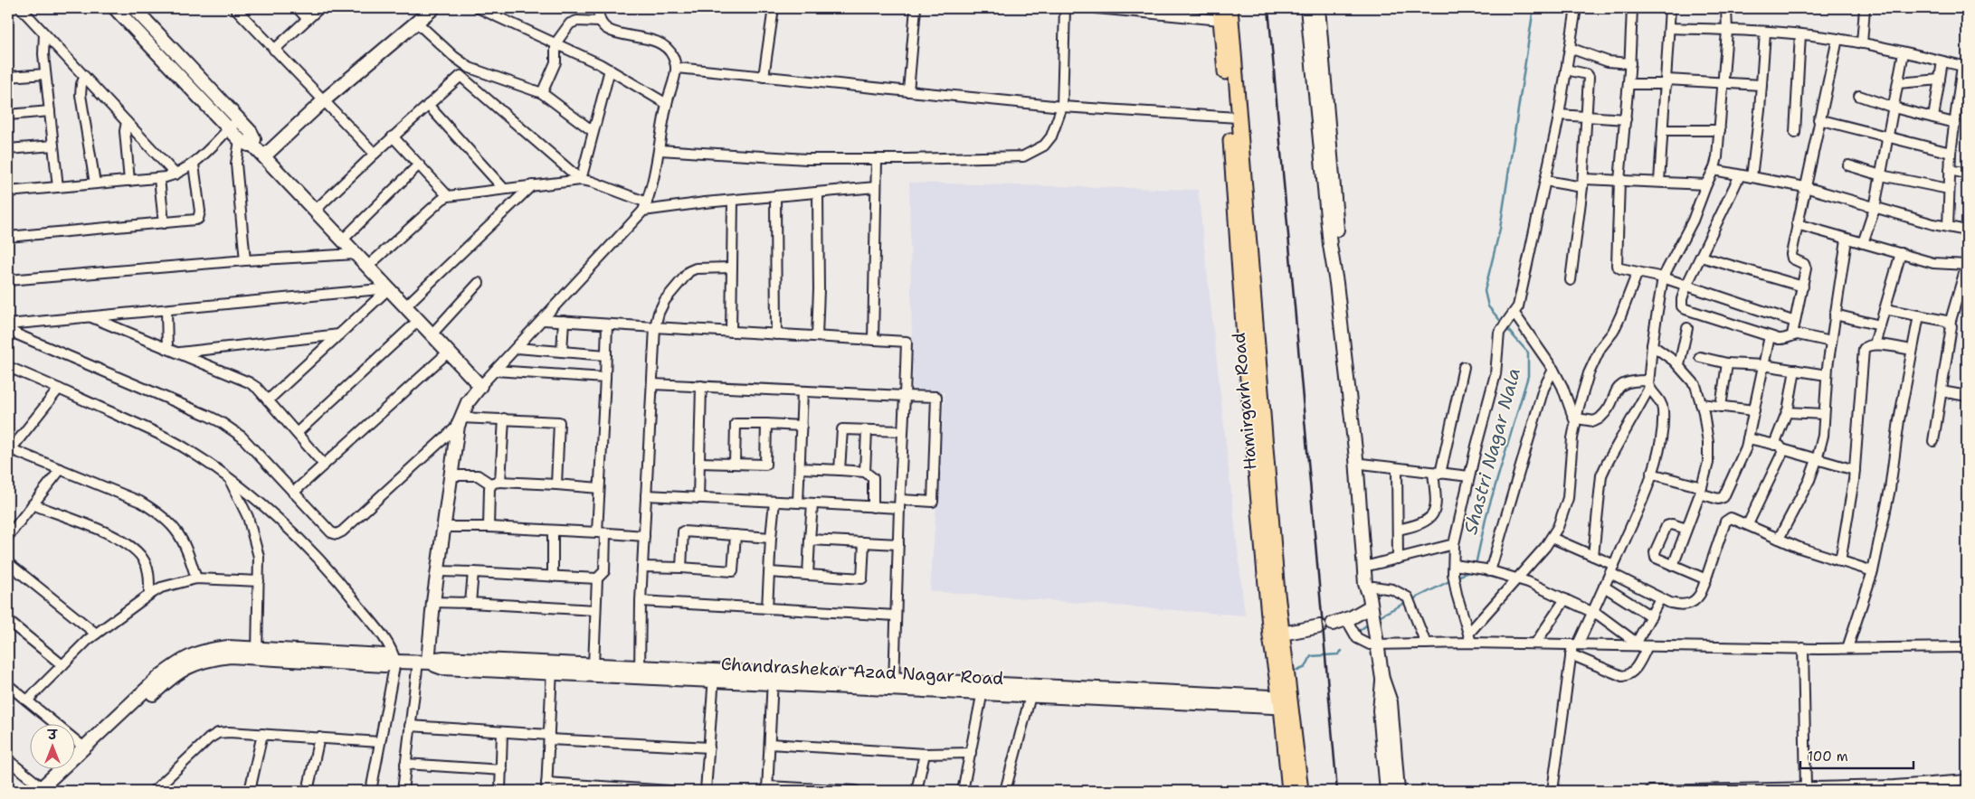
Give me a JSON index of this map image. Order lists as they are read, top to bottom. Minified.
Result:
{"streets":{"main road":["Hamirgarh Road"],"street":["Chandrashekar Azad Nagar Road"]},"crossings":[["Hamirgarh Road","Chandrashekar Azad Nagar Road"]],"water":["Shastri Nagar Nala"],"scale_bar":"100 m","north":"top"}
